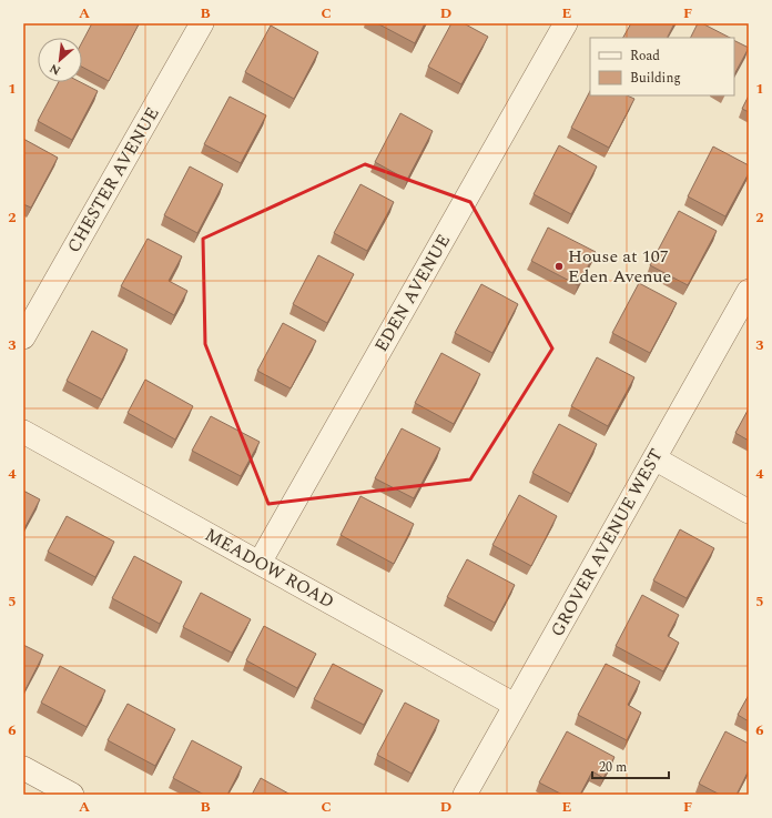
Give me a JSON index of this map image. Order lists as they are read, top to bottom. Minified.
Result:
{"streets":{"street":["CHESTER AVENUE","EDEN AVENUE","GROVER AVENUE WEST","MEADOW ROAD"]},"crossings":[["EDEN AVENUE","MEADOW ROAD"],["GROVER AVENUE WEST","MEADOW ROAD"]],"places":["House at 107 Eden Avenue"],"legend":["Road","Building"],"scale_bar":"20 m","north":"bottom left","grid":{"columns":["A","B","C","D","E","F"],"rows":["1","2","3","4","5","6"]}}
